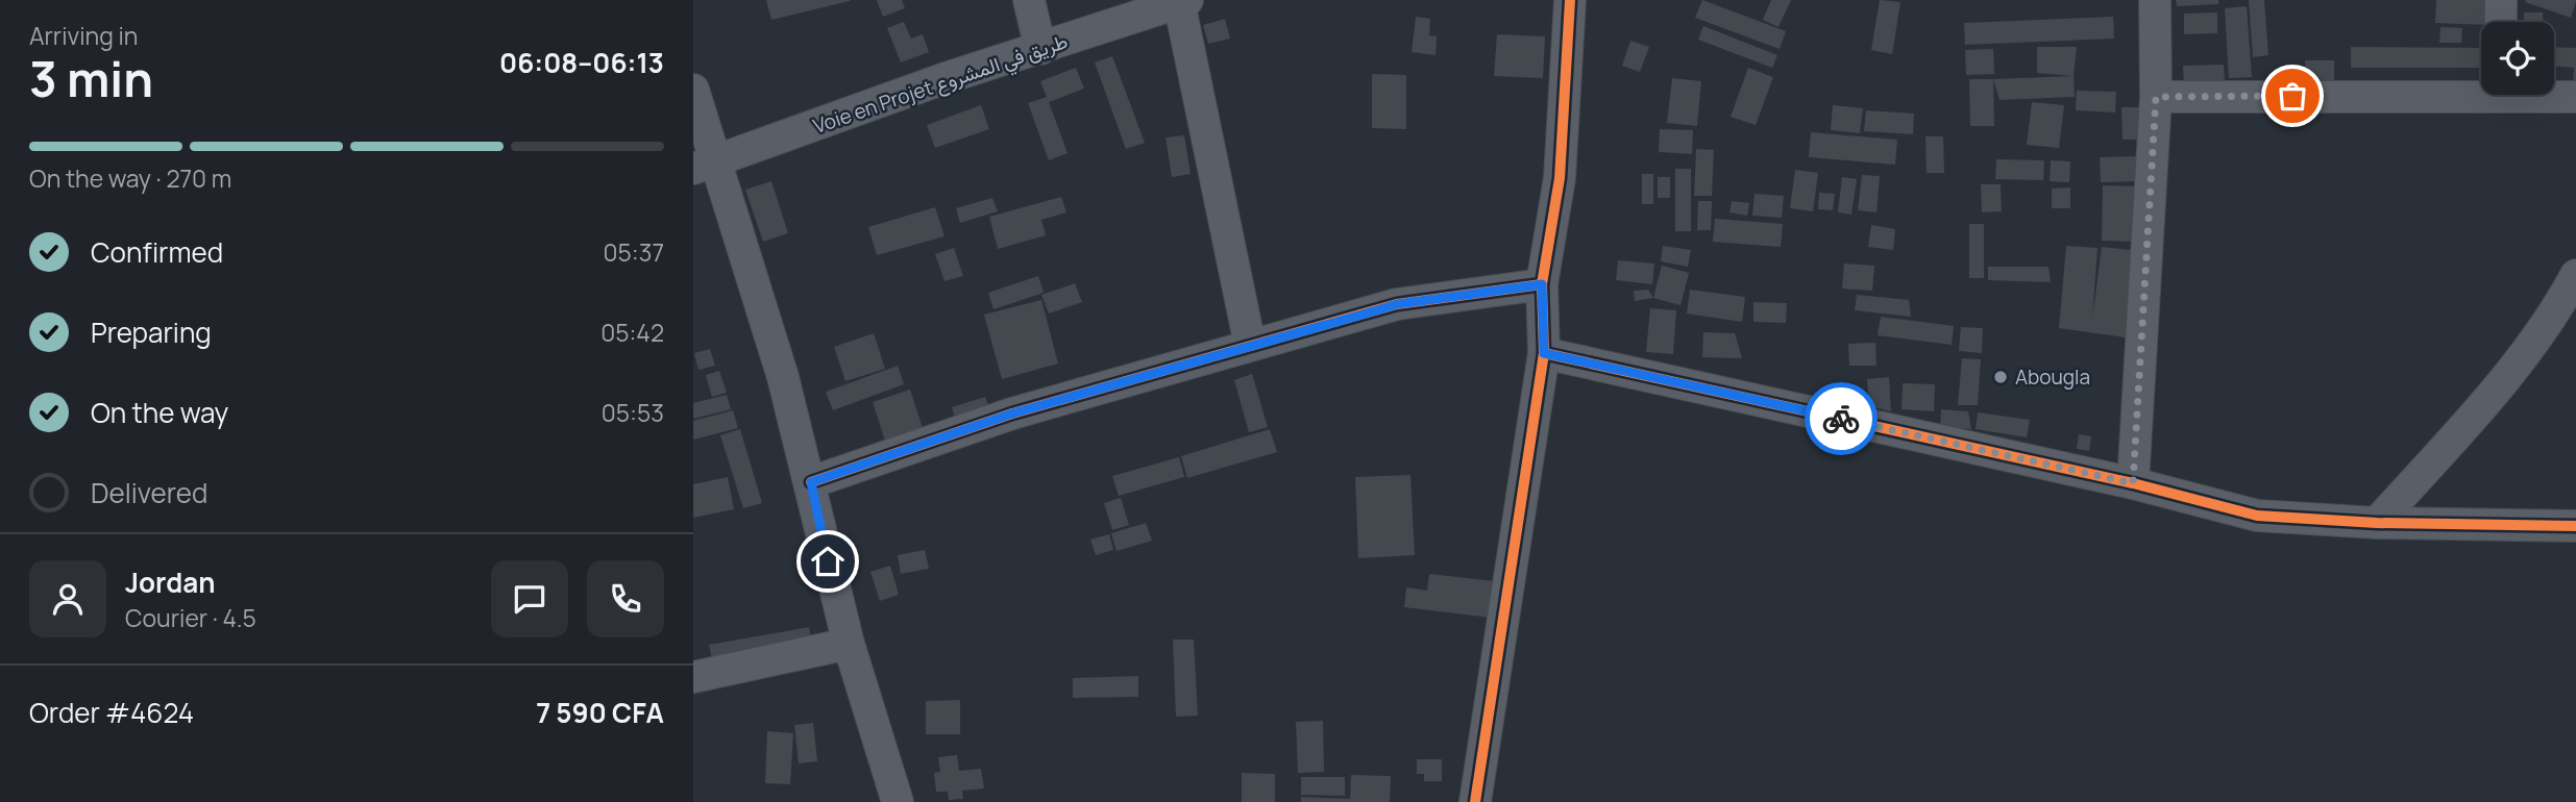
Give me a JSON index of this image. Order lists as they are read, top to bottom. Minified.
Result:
{"streets":{"street":["Voie en Projet طريق في المشروع"]},"places":["Abougla"],"page":{"heading":["3 min","Arriving in","06:08–06:13"],"panel":["Jordan","Courier · 4.5","Order #4624","7 590 CFA"],"bar":"On the way · 270 m","list":[["Confirmed","05:37"],["Preparing","05:42"],["On the way","05:53"],"Delivered"]}}
